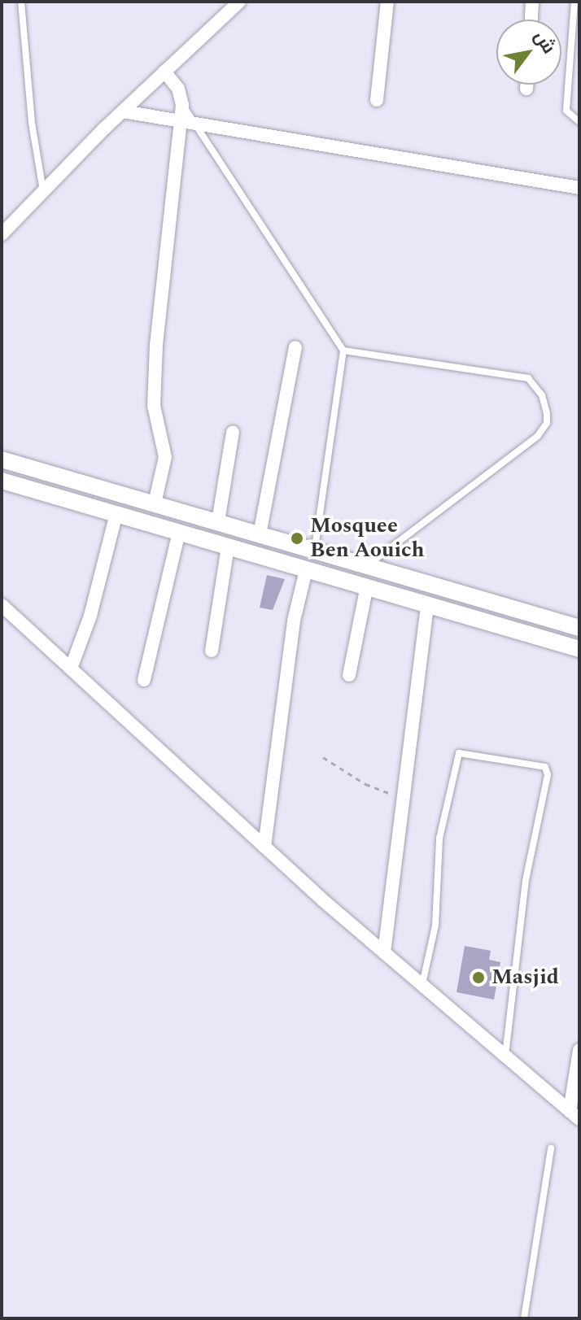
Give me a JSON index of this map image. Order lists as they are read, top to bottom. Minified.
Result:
{"places":["Mosquee Ben Aouich","Masjid"],"north":"top right"}
